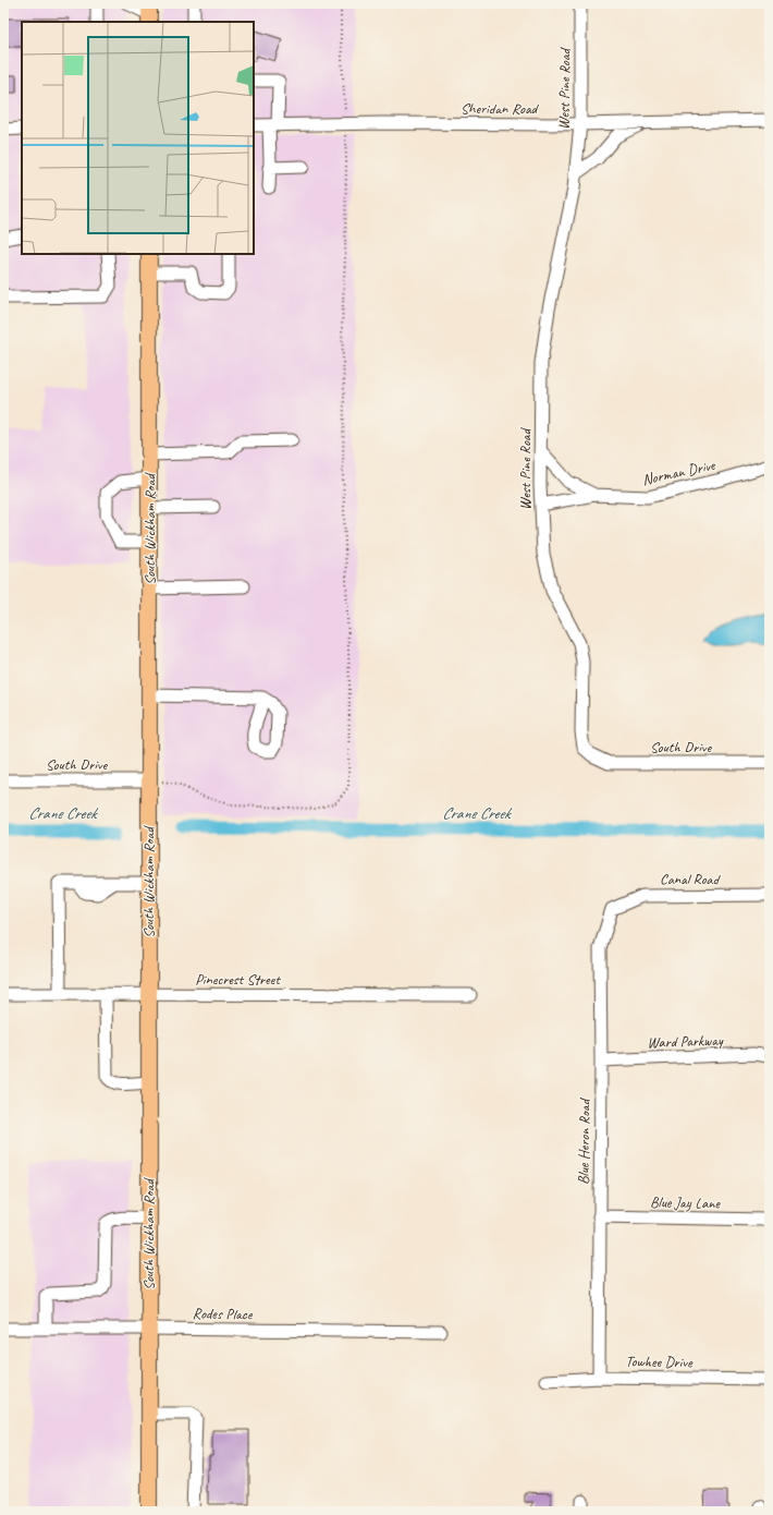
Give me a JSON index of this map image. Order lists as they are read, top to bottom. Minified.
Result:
{"streets":{"main road":["South Wickham Road"],"street":["West Pine Road","Sheridan Road","Norman Drive","South Drive","Canal Road","Pinecrest Street","Ward Parkway","Blue Heron Road","Blue Jay Lane","Rodes Place","Towhee Drive"]},"crossings":[["West Pine Road","Sheridan Road"],["West Pine Road","Norman Drive"],["West Pine Road","South Drive"],["South Wickham Road","South Drive"],["South Wickham Road","Pinecrest Street"],["South Wickham Road","Rodes Place"],["Canal Road","Blue Heron Road"],["Ward Parkway","Blue Heron Road"],["Blue Heron Road","Blue Jay Lane"],["Blue Heron Road","Towhee Drive"]],"water":["Crane Creek"]}
